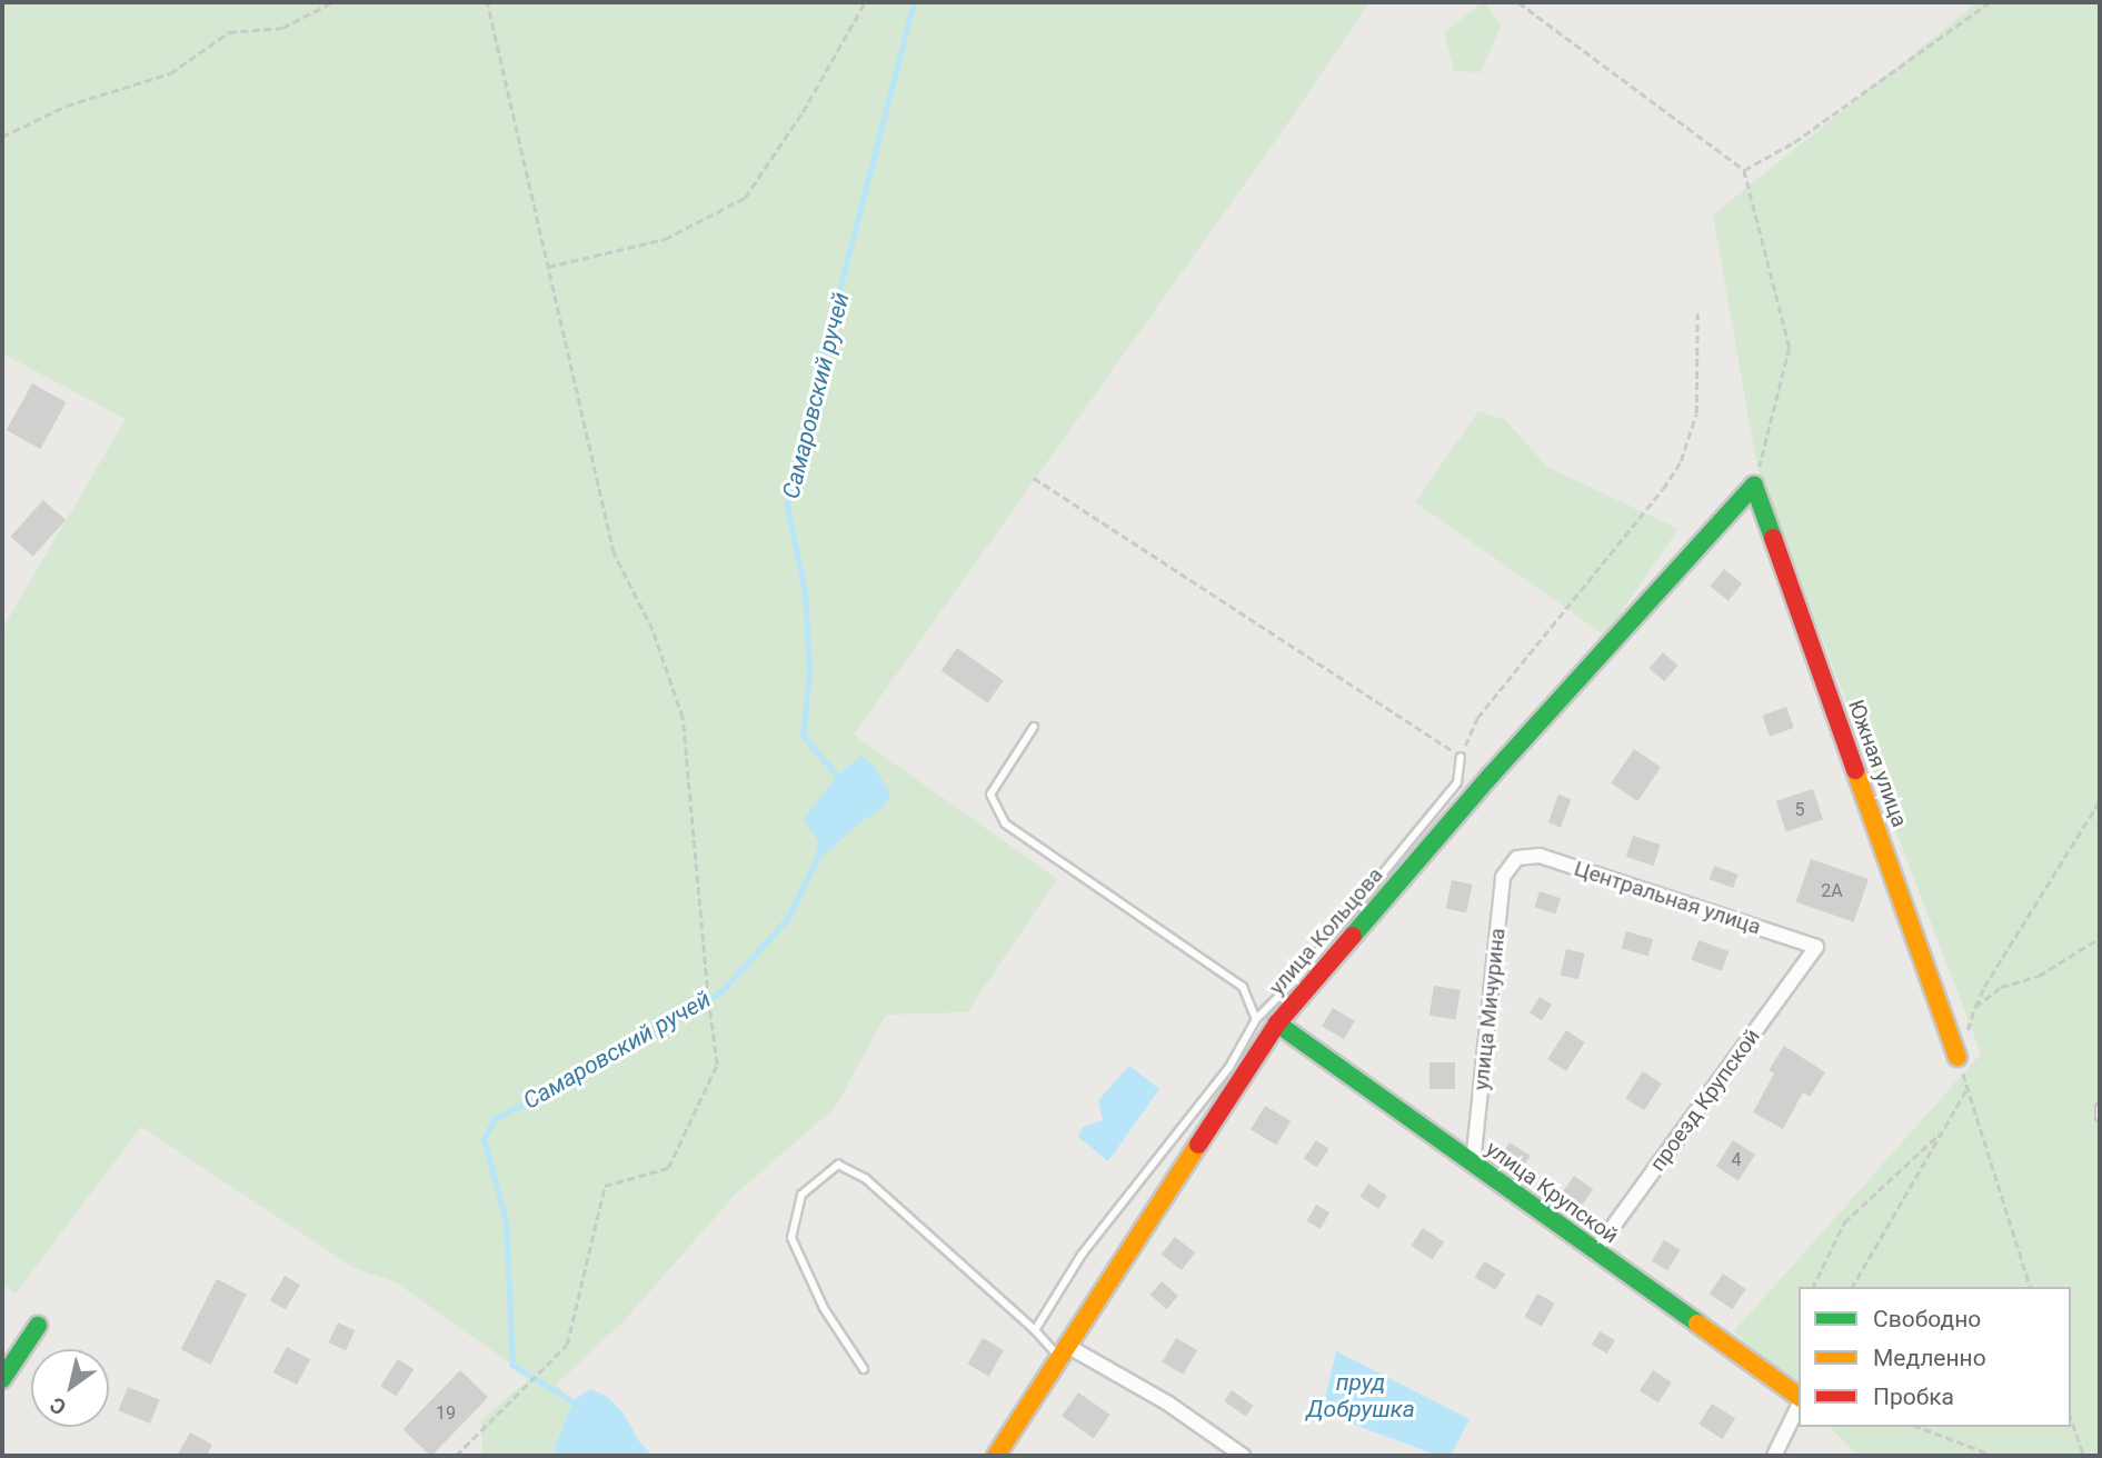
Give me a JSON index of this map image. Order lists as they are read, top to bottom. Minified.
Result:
{"streets":{"street":["Южная улица","Центральная улица","улица Кольцова","улица Мичурина","проезд Крупской","улица Крупской"]},"crossings":[["Южная улица","улица Кольцова"],["Центральная улица","улица Мичурина"],["Центральная улица","проезд Крупской"],["улица Кольцова","улица Крупской"],["улица Мичурина","улица Крупской"],["проезд Крупской","улица Крупской"]],"water":["Самаровский ручей","пруд Добрушка"],"house_numbers":["5","2А","4","19"],"legend":["Свободно","Медленно","Пробка"],"north":"bottom left"}
